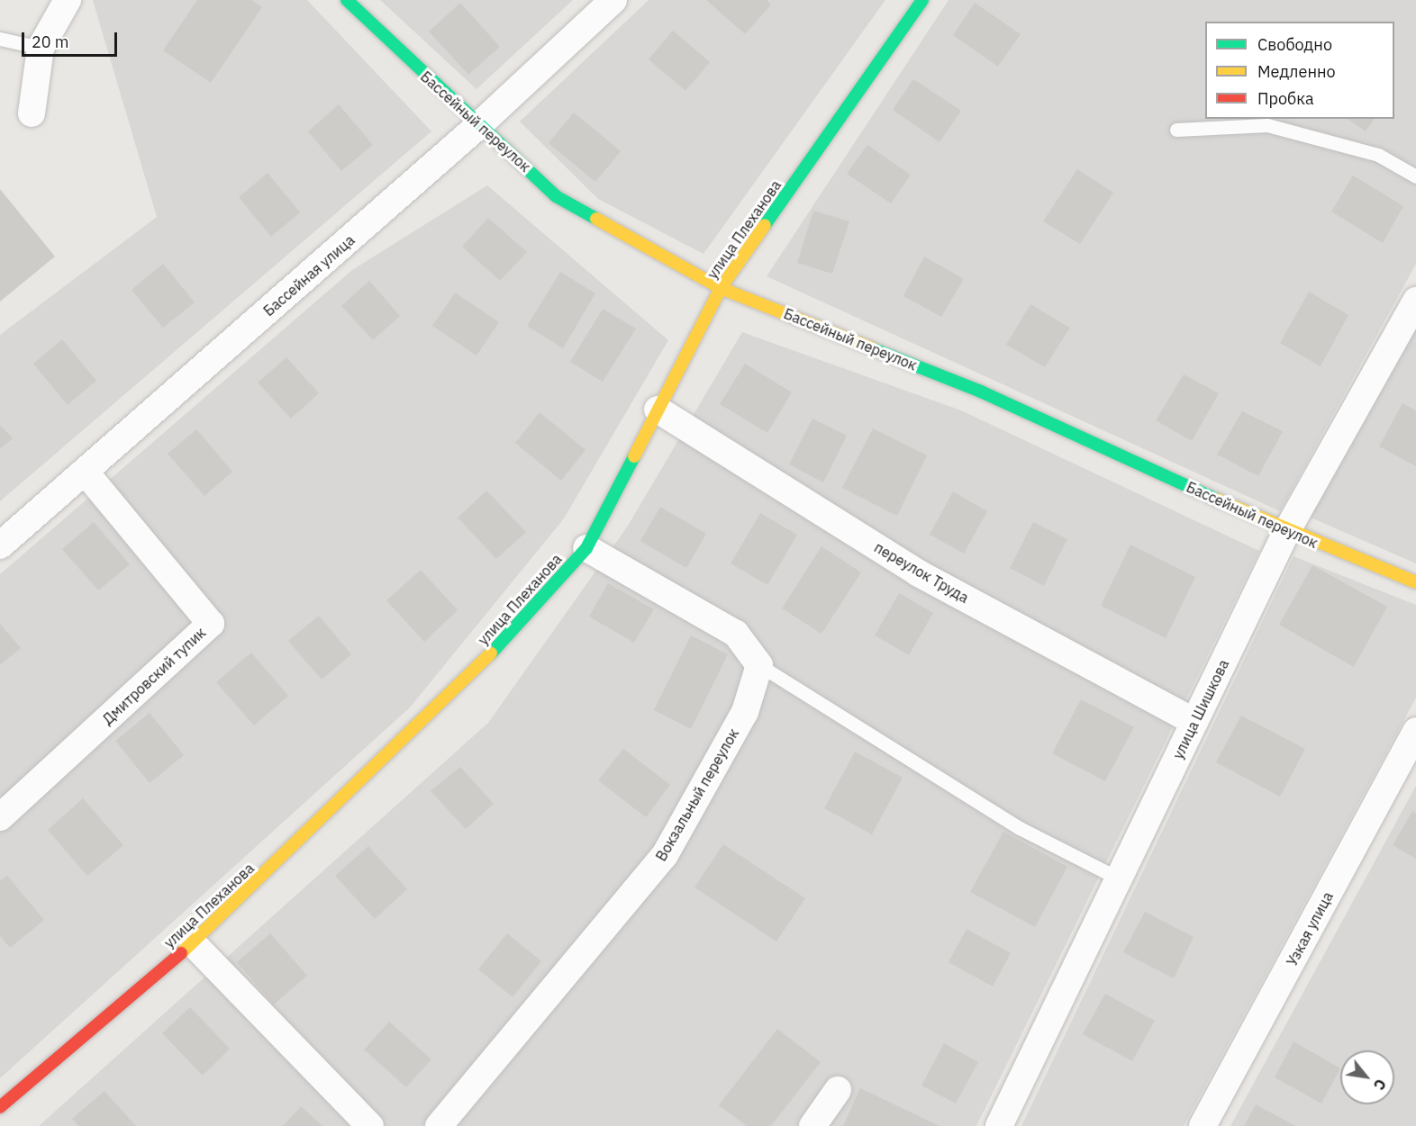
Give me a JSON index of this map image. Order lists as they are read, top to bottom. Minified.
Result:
{"streets":{"street":["Бассейный переулок","улица Плеханова","Бассейная улица","переулок Труда","Дмитровский тупик","улица Шишкова","Вокзальный переулок","Узкая улица"]},"crossings":[["Бассейный переулок","улица Плеханова"],["Бассейный переулок","Бассейная улица"],["Бассейный переулок","улица Шишкова"],["улица Плеханова","переулок Труда"],["Бассейная улица","Дмитровский тупик"],["переулок Труда","улица Шишкова"]],"legend":["Свободно","Медленно","Пробка"],"scale_bar":"20 m","north":"bottom right"}
